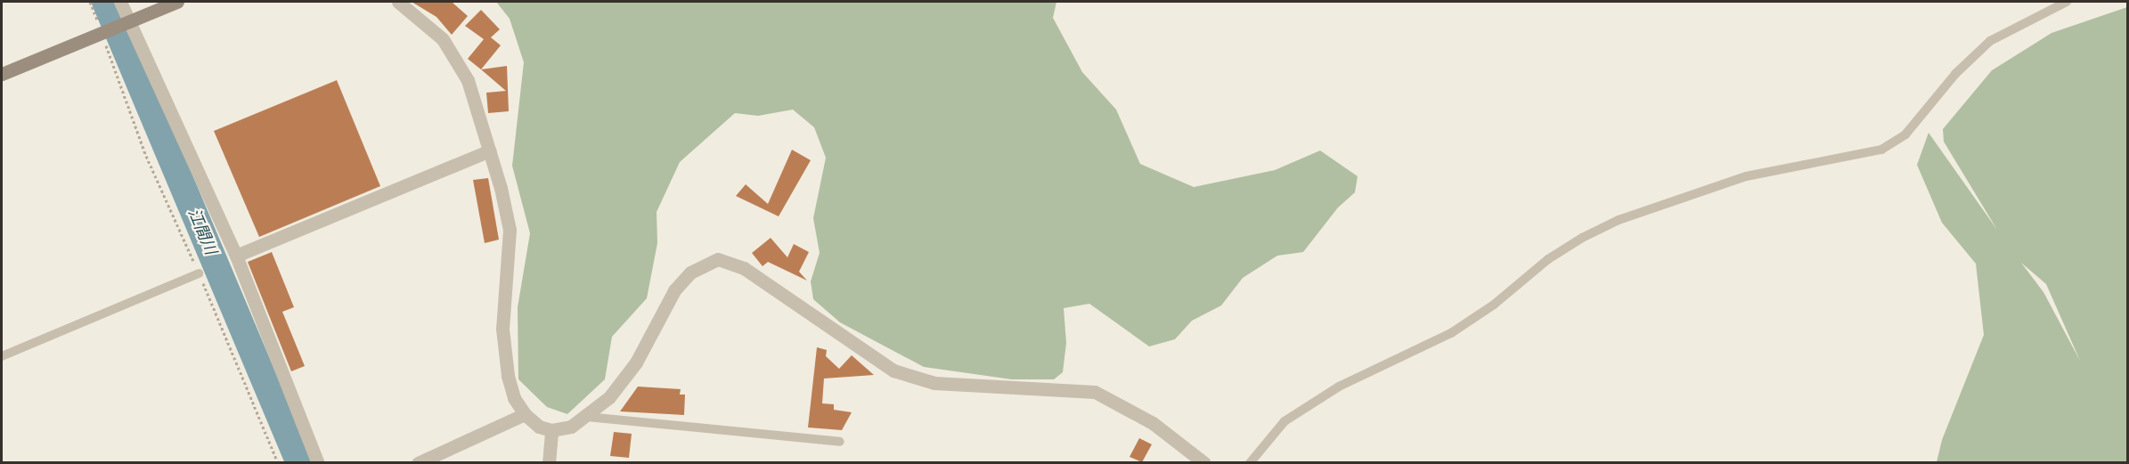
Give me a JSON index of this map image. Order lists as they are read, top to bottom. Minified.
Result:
{"water":["江間川"]}
